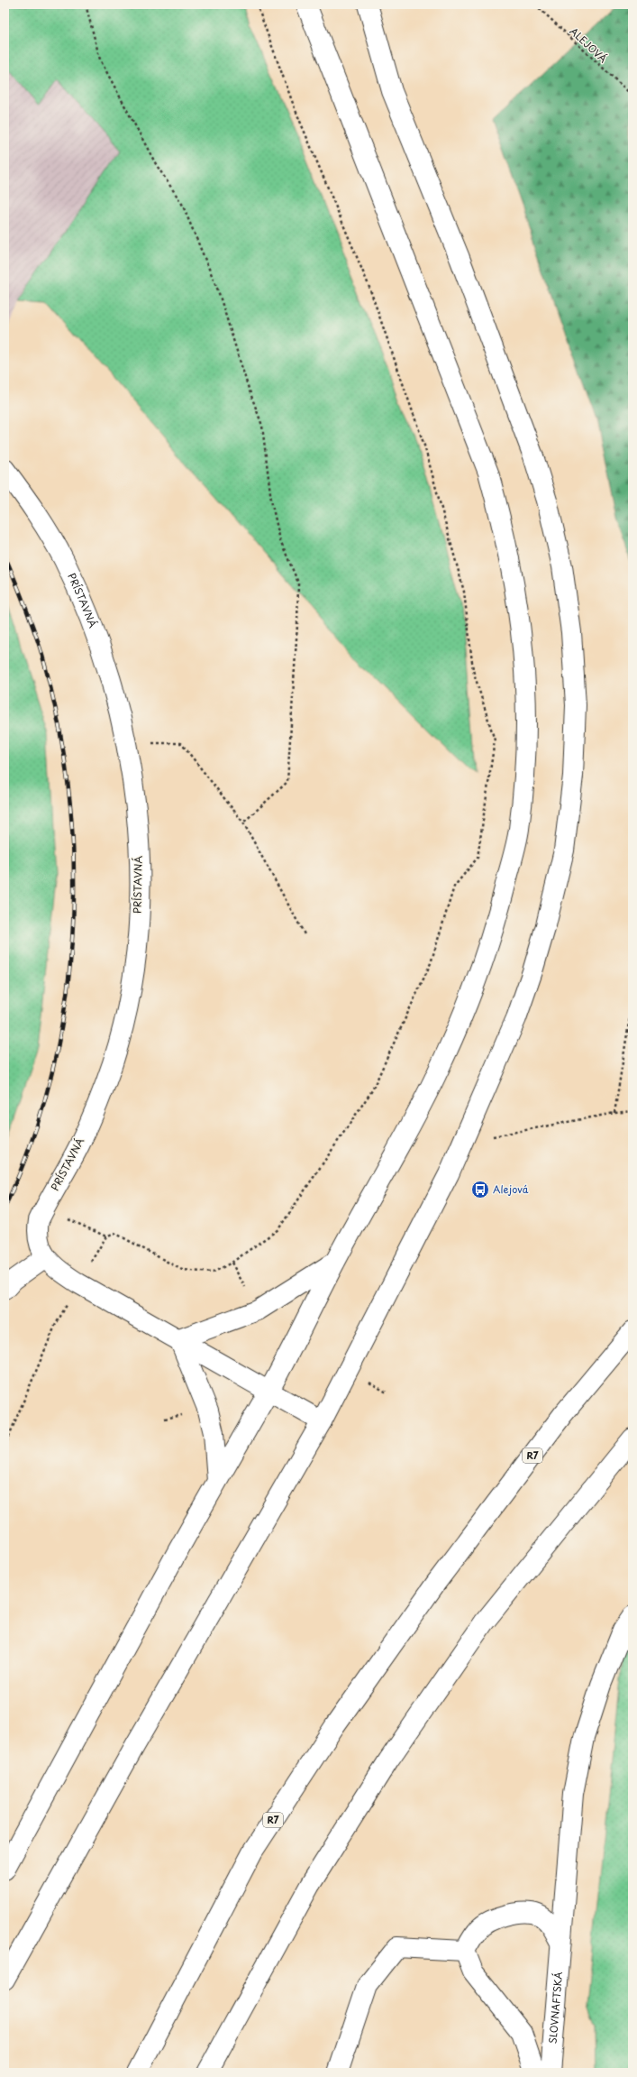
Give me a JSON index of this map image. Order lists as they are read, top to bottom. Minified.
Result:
{"streets":{"main road":["PRÍSTAVNÁ","R7","SLOVNAFTSKÁ"],"path":["ALEJOVÁ"]},"places":{"bus stop":["Alejová"]}}
